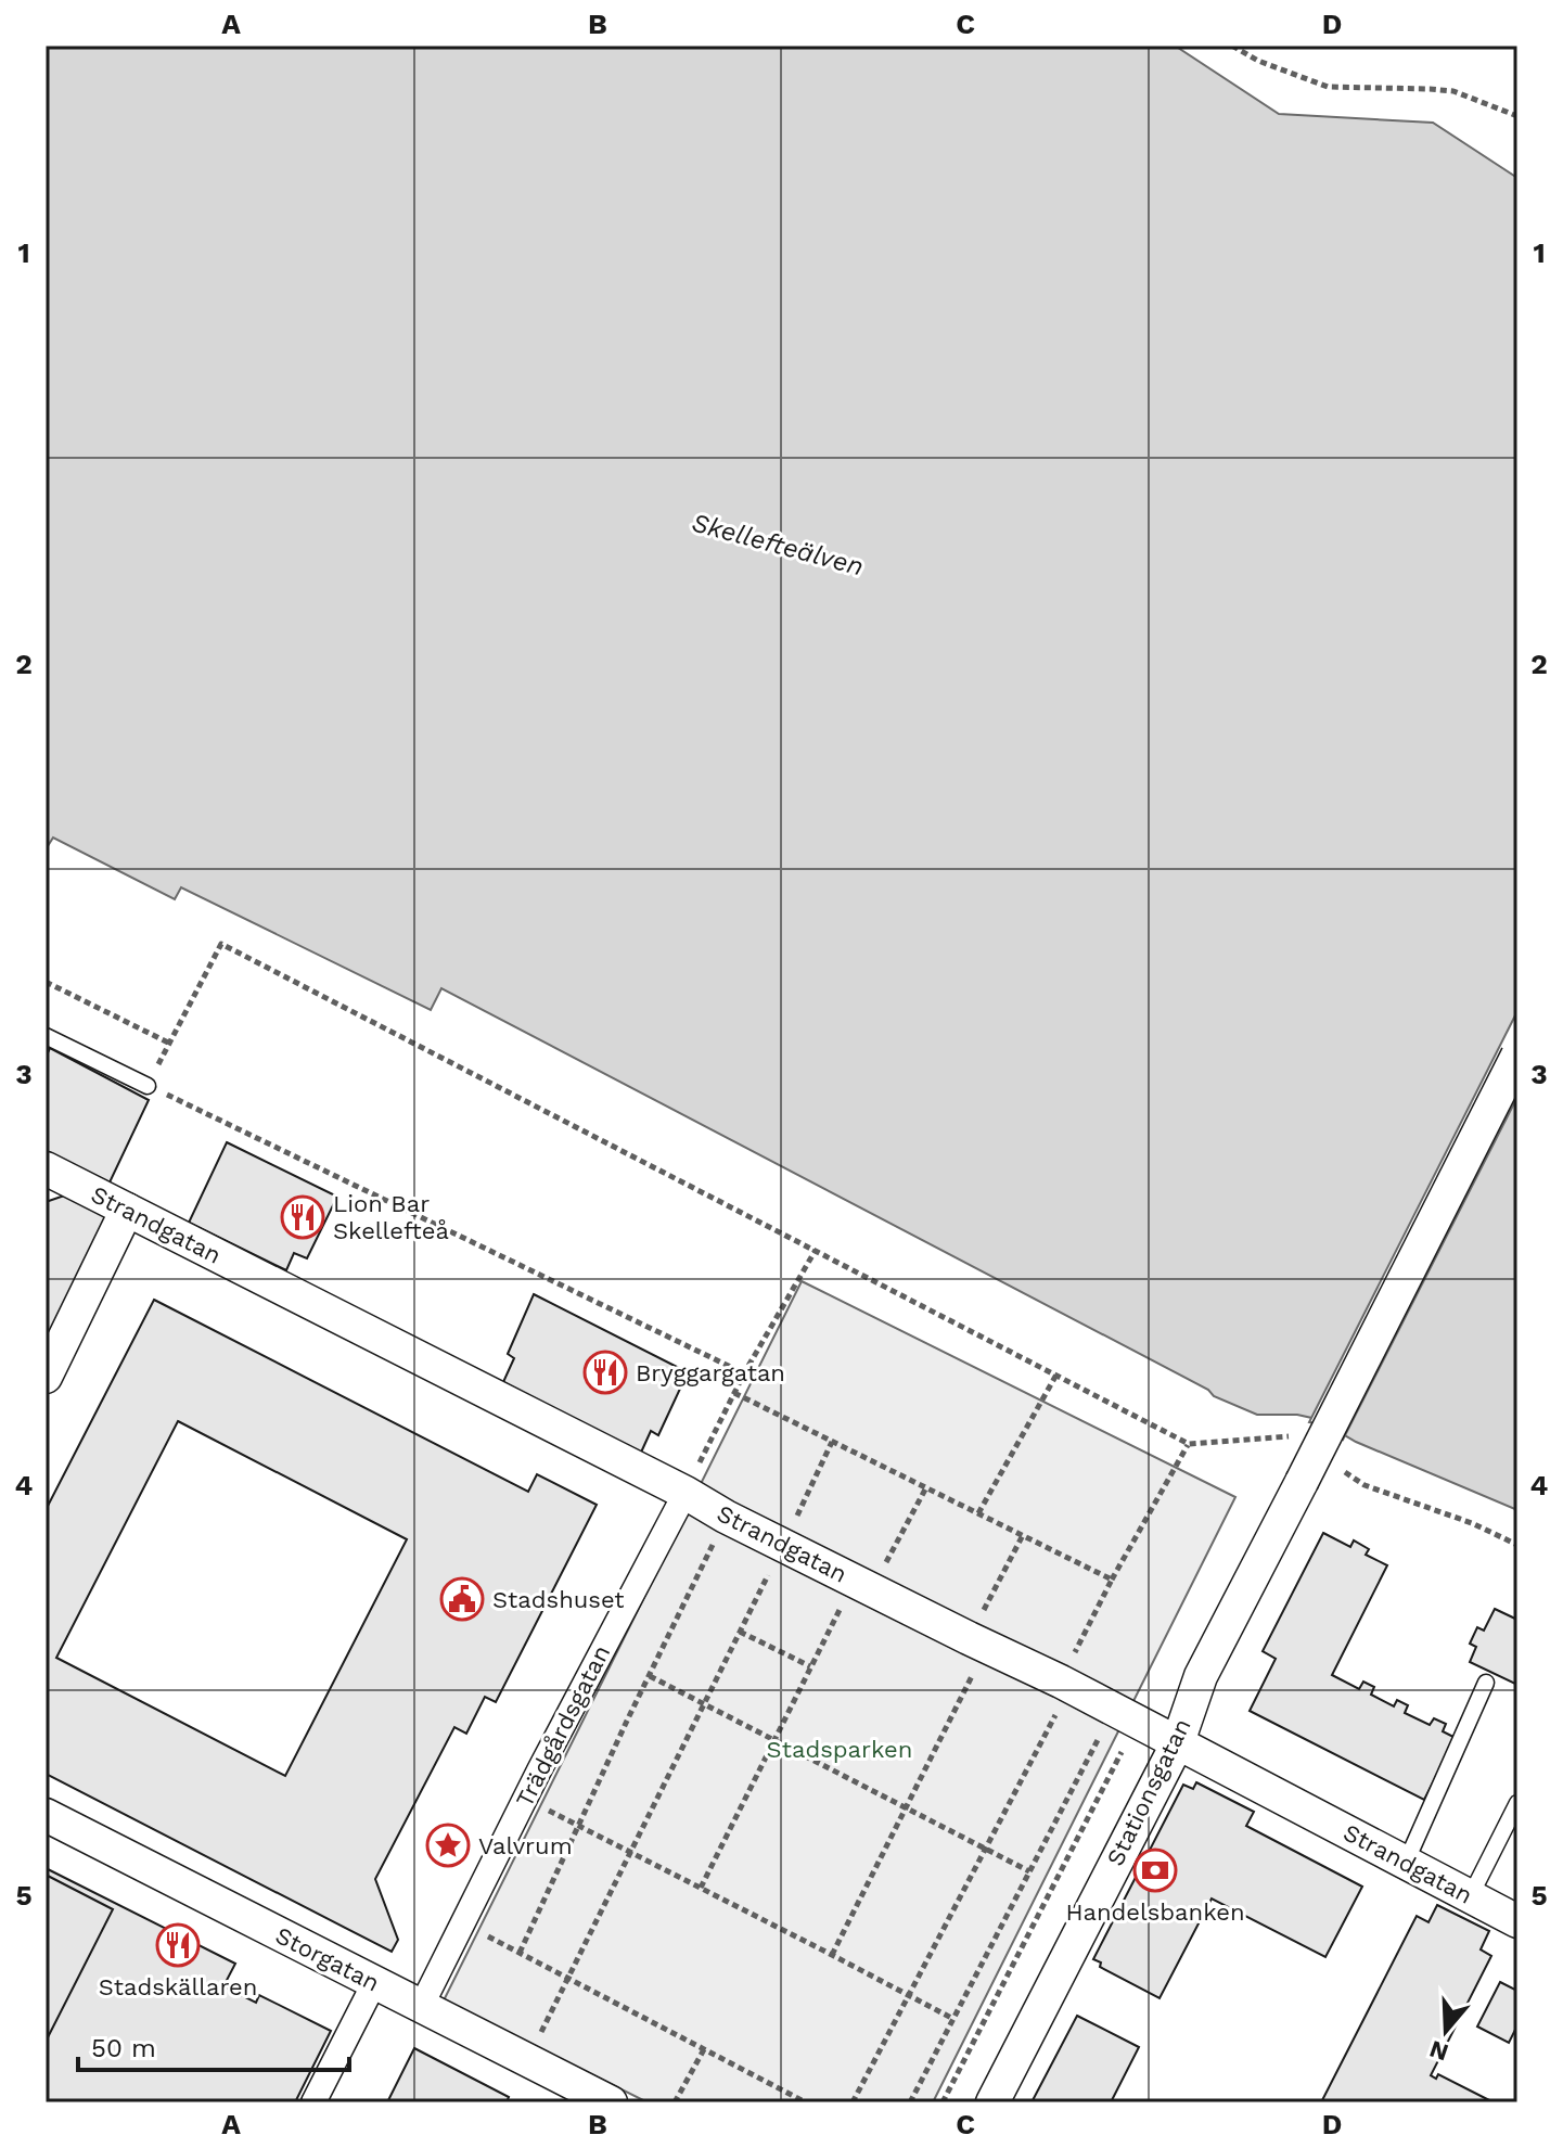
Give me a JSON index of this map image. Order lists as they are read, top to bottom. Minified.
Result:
{"streets":{"street":["Strandgatan","Trädgårdsgatan","Stationsgatan","Storgatan"]},"crossings":[["Strandgatan","Trädgårdsgatan"],["Strandgatan","Stationsgatan"],["Trädgårdsgatan","Storgatan"]],"water":["Skellefteälven"],"parks":["Stadsparken"],"places":{"restaurant":["Lion Bar Skellefteå","Bryggargatan","Stadskällaren"],"public building":["Stadshuset"],"place":["Valvrum"],"bank":["Handelsbanken"]},"scale_bar":"50 m","north":"bottom","grid":{"columns":["A","B","C","D"],"rows":["1","2","3","4","5"]}}
